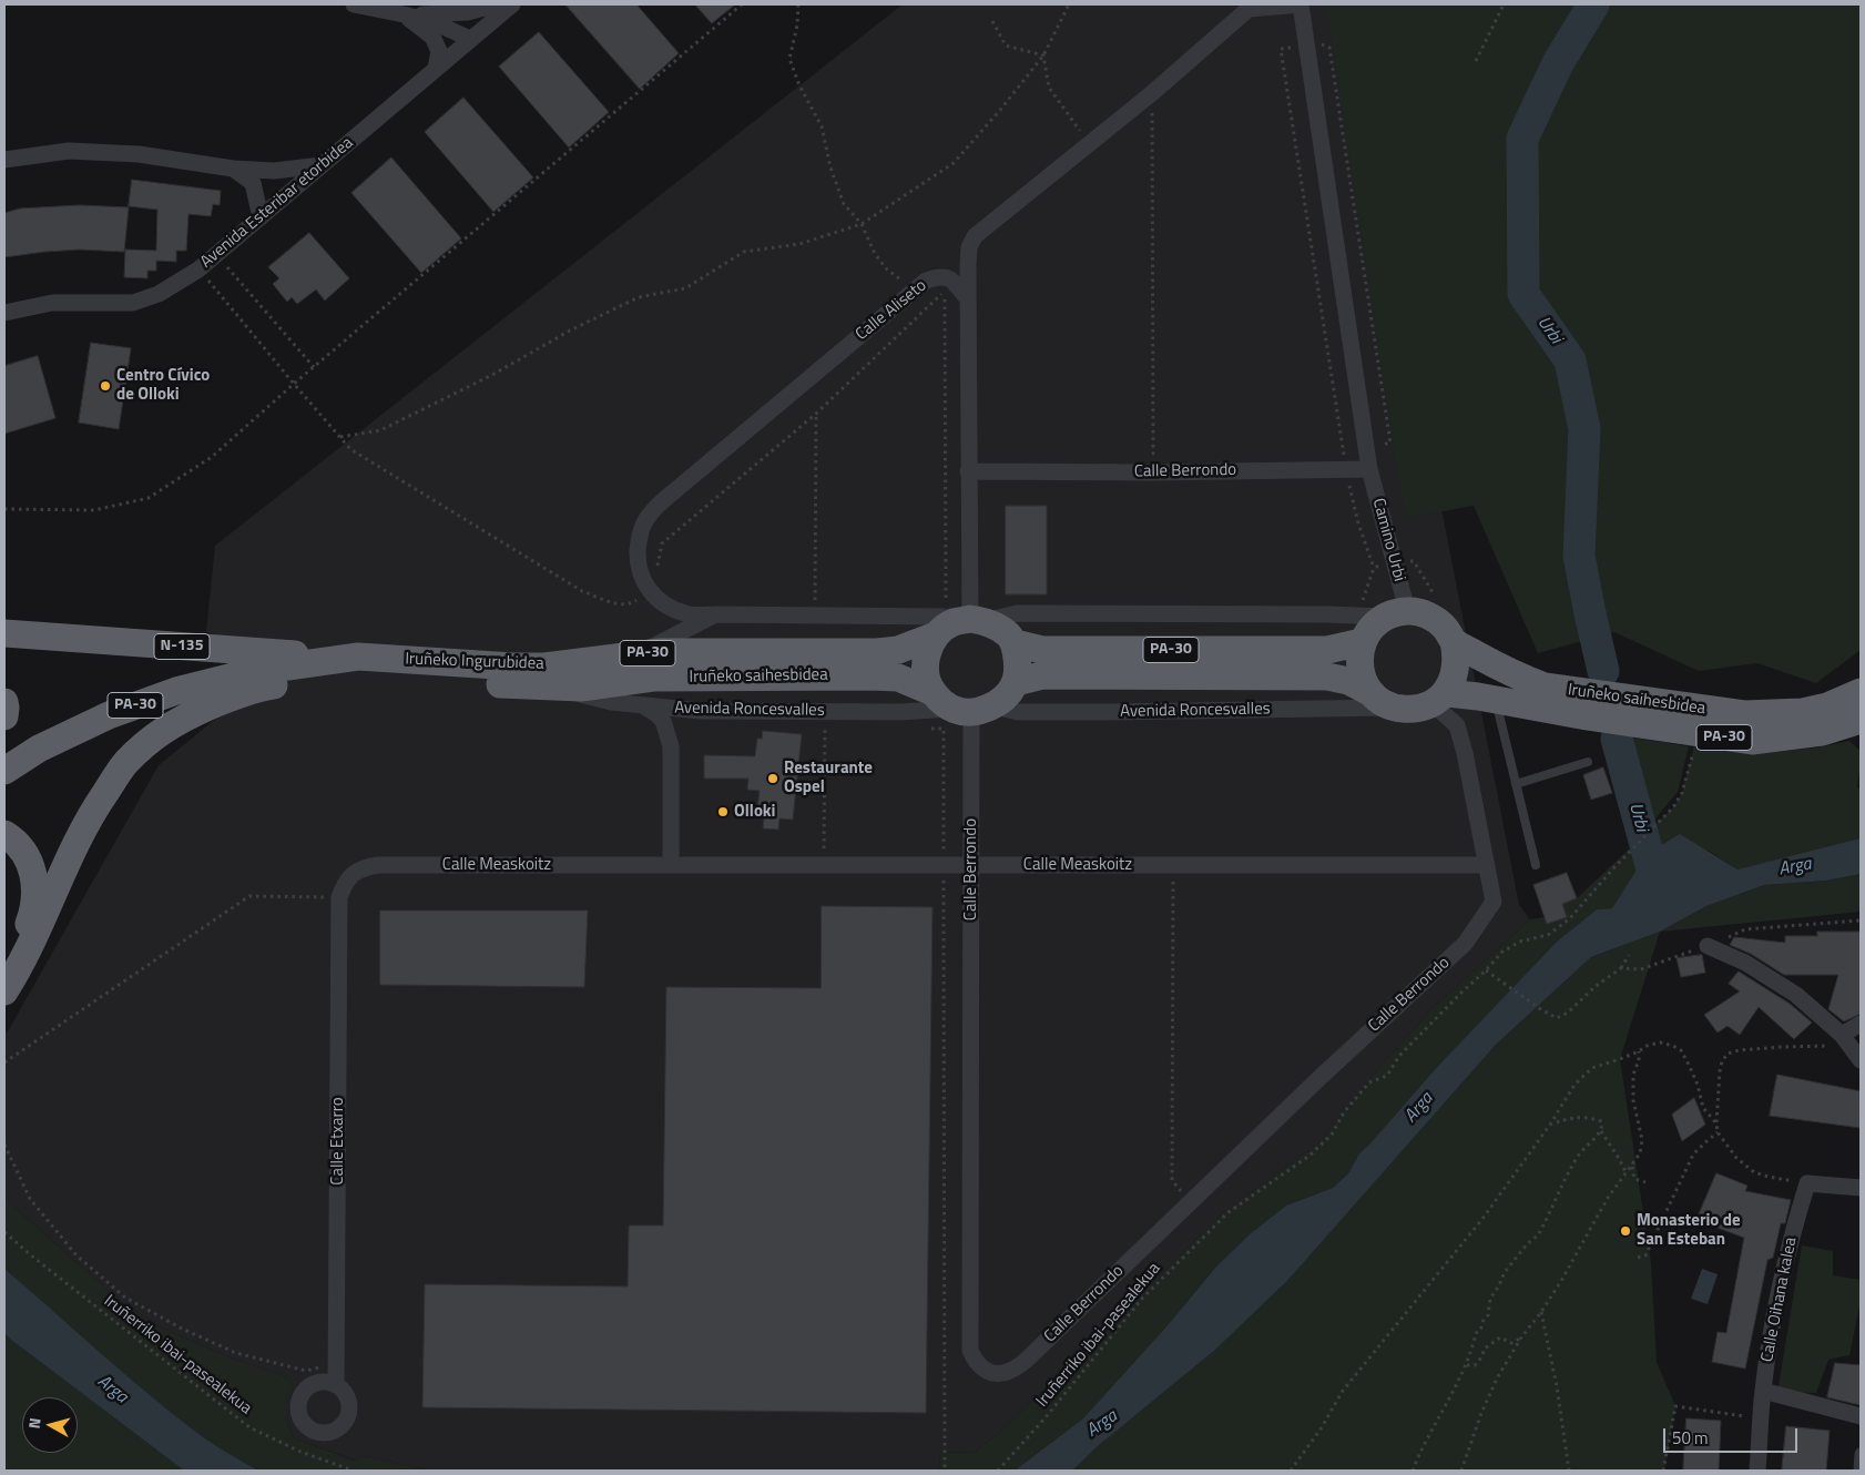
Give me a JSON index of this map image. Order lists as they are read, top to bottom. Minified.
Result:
{"streets":{"highway":["N-135","PA-30","Iruñeko Ingurubidea","Iruñeko saihesbidea"],"street":["Avenida Esteribar etorbidea","Calle Aliseto","Calle Berrondo","Camino Urbi","Avenida Roncesvalles","Calle Measkoitz","Calle Etxarro","Calle Oihana kalea"],"path":["Iruñerriko ibai-pasealekua"]},"crossings":[["Calle Berrondo","Camino Urbi"],["Calle Berrondo","PA-30"],["Calle Berrondo","Iruñeko Ingurubidea"],["Calle Berrondo","Iruñeko saihesbidea"],["Calle Berrondo","Avenida Roncesvalles"],["Calle Berrondo","Calle Measkoitz"],["Camino Urbi","PA-30"],["Camino Urbi","Iruñeko saihesbidea"],["Camino Urbi","Avenida Roncesvalles"],["N-135","Iruñeko Ingurubidea"],["PA-30","Iruñeko Ingurubidea"],["PA-30","Iruñeko saihesbidea"],["PA-30","Avenida Roncesvalles"],["Iruñeko Ingurubidea","Iruñeko saihesbidea"],["Iruñeko Ingurubidea","Avenida Roncesvalles"],["Iruñeko saihesbidea","Avenida Roncesvalles"],["Iruñeko saihesbidea","Iruñerriko ibai-pasealekua"],["Calle Measkoitz","Calle Etxarro"]],"water":["Urbi","Arga"],"places":["Centro Cívico de Olloki","Restaurante Ospel","Olloki","Monasterio de San Esteban"],"scale_bar":"50 m","north":"left"}
